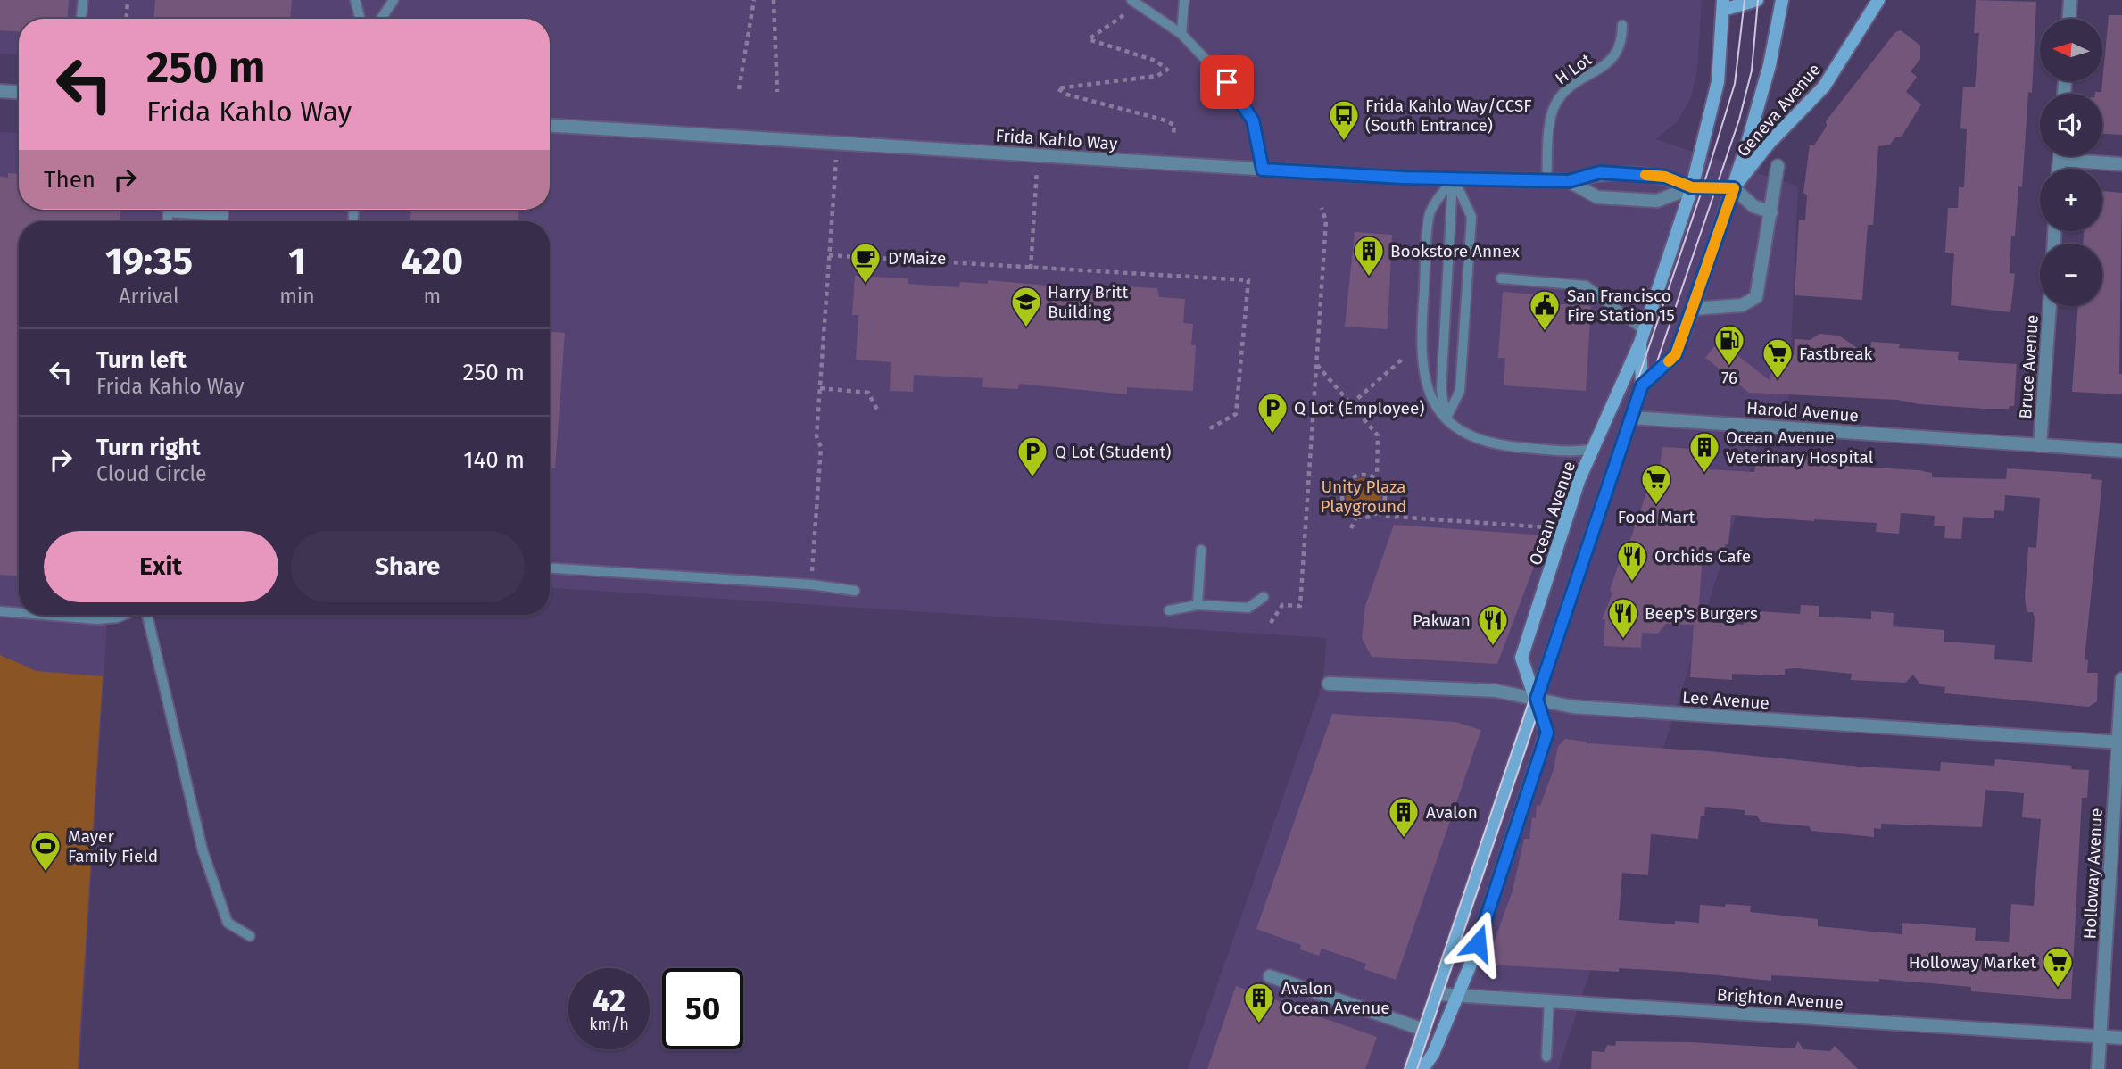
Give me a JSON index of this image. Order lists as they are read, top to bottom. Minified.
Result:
{"streets":{"main road":["Geneva Avenue","Frida Kahlo Way","Ocean Avenue"],"street":["Bruce Avenue","Harold Avenue","Lee Avenue","Holloway Avenue","Brighton Avenue"],"lane":["H Lot"]},"crossings":[["H Lot","Frida Kahlo Way"],["Geneva Avenue","Frida Kahlo Way"],["Geneva Avenue","Ocean Avenue"],["Frida Kahlo Way","Ocean Avenue"],["Bruce Avenue","Harold Avenue"],["Harold Avenue","Ocean Avenue"],["Ocean Avenue","Lee Avenue"],["Ocean Avenue","Brighton Avenue"],["Lee Avenue","Holloway Avenue"],["Holloway Avenue","Brighton Avenue"]],"parks":["Unity Plaza Playground"],"places":{"bus stop":["Frida Kahlo Way/CCSF (South Entrance)"],"building":["Bookstore Annex","Ocean Avenue Veterinary Hospital","Avalon","Avalon Ocean Avenue"],"cafe":["D'Maize"],"school or university":["Harry Britt Building"],"public building":["San Francisco Fire Station 15"],"fuel station":["76"],"supermarket":["Fastbreak","Food Mart","Holloway Market"],"parking":["Q Lot (Employee)","Q Lot (Student)"],"restaurant":["Orchids Cafe","Beep's Burgers","Pakwan"],"sports":["Mayer Family Field"]},"north":"left","page":{"map_buttons":["+","−"],"turn":["250 m","Frida Kahlo Way"],"then":"Then","eta":["19:35","Arrival","1","min","420","m"],"list":[{"name":"Turn left","note":"Frida Kahlo Way","value":"250 m"},{"name":"Turn right","note":"Cloud Circle","value":"140 m"}],"buttons":["Exit","Share"],"speed":"42 km/h","limit":"50"}}
